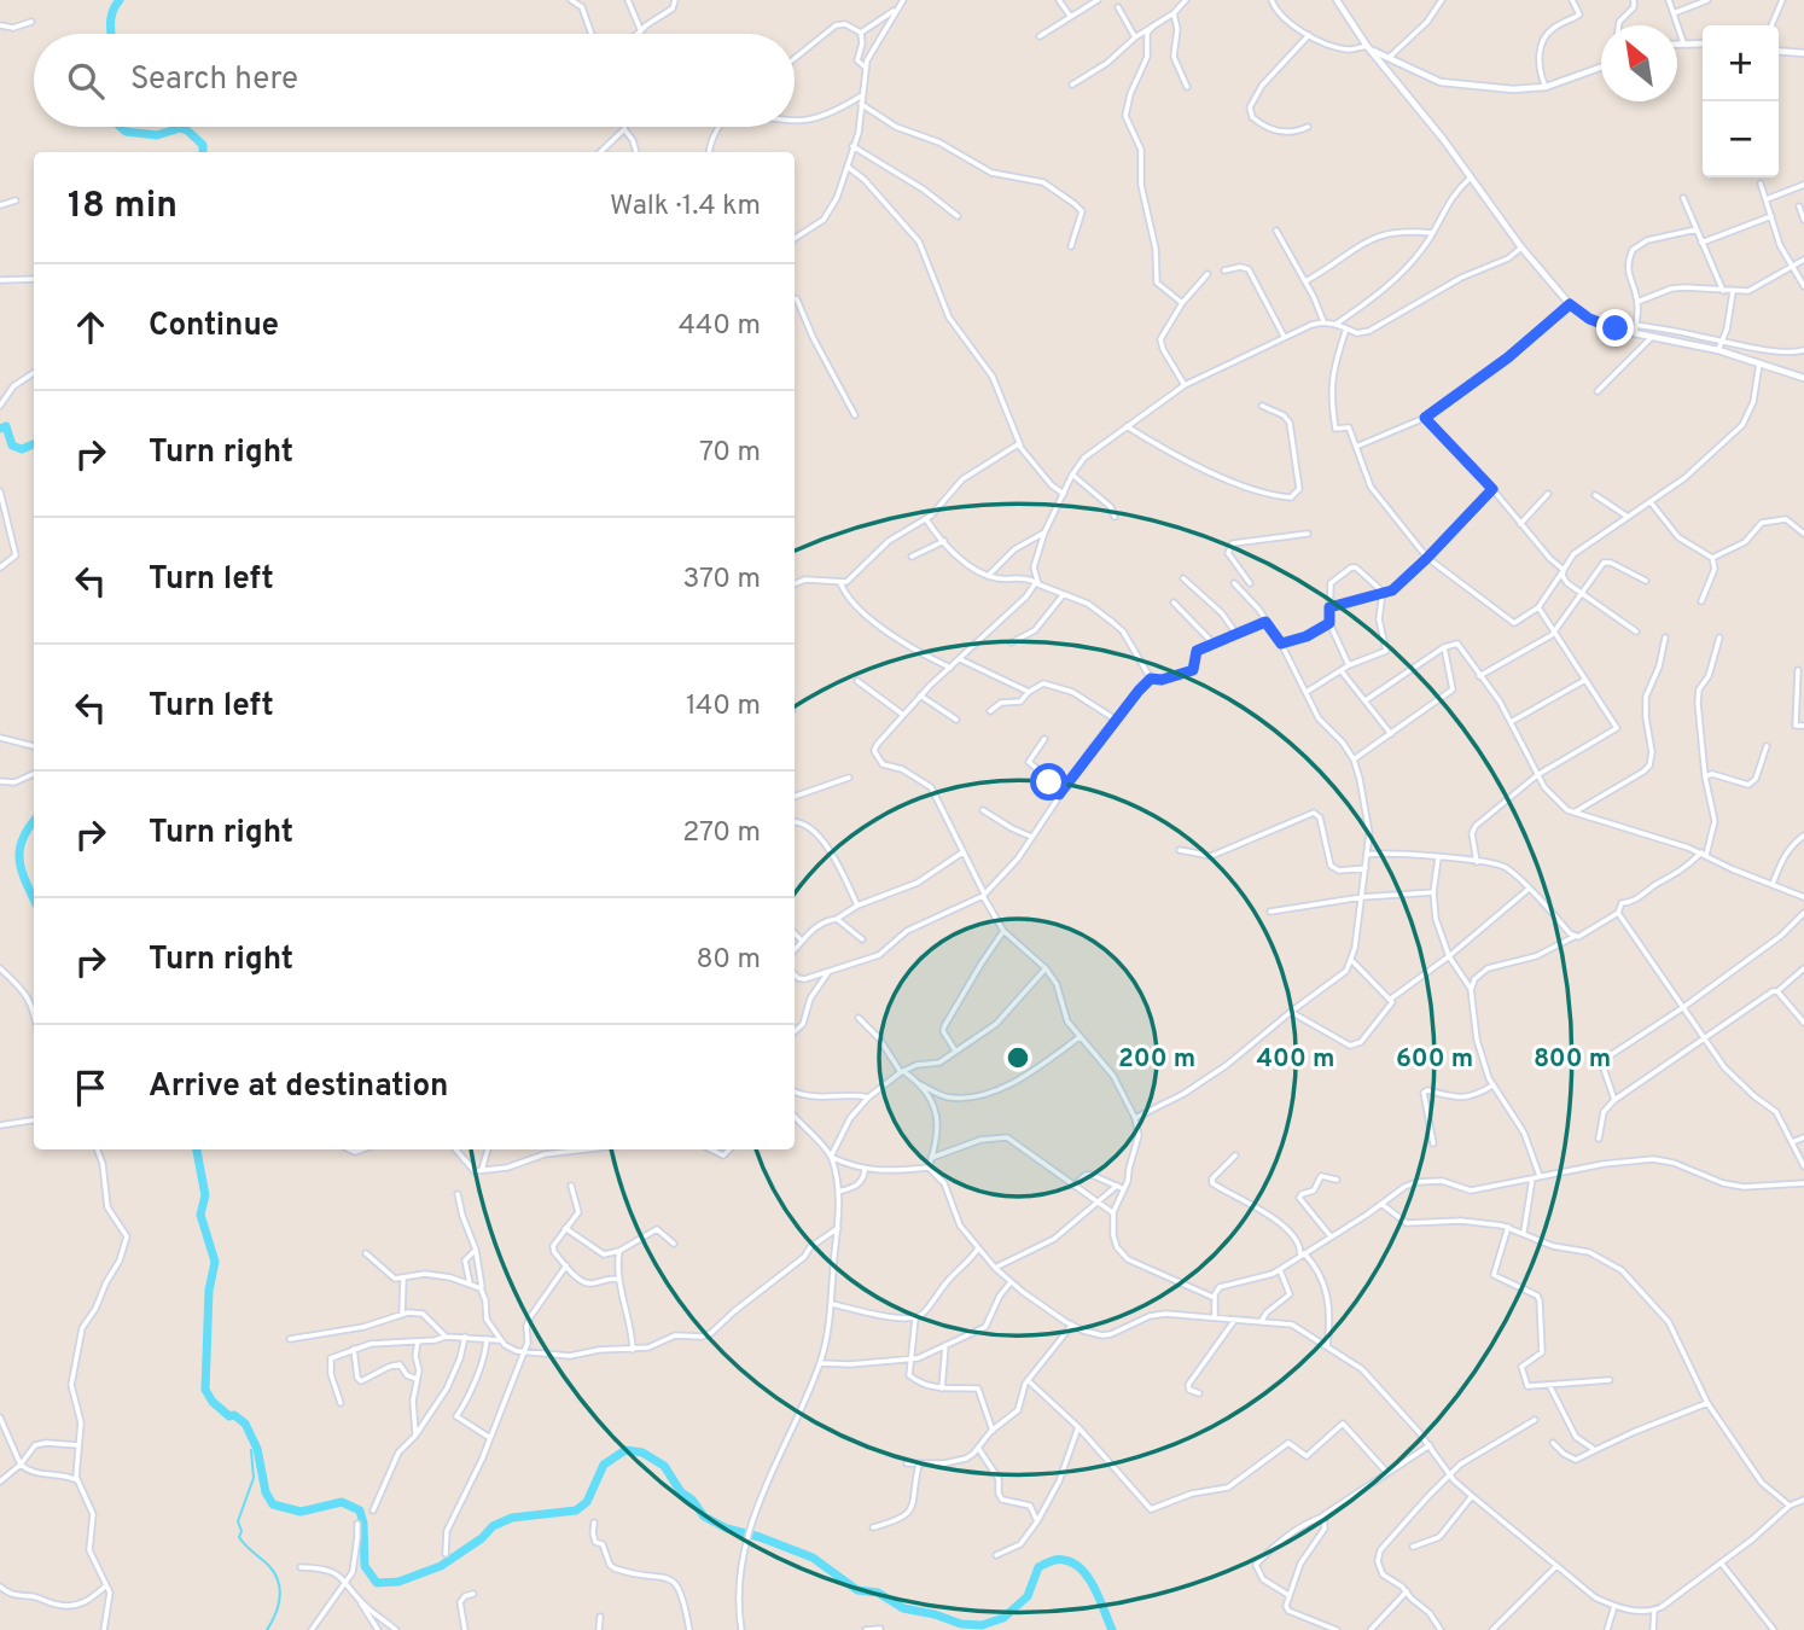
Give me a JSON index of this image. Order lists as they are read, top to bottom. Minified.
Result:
{"north":"top left","page":{"map_buttons":["+","−"],"search":"Search here","heading":["18 min","Walk · 1.4 km"],"list":[["Continue","440 m"],["Turn right","70 m"],["Turn left","370 m"],["Turn left","140 m"],["Turn right","270 m"],["Turn right","80 m"],"Arrive at destination"]},"rings":["200 m","400 m","600 m","800 m"]}
